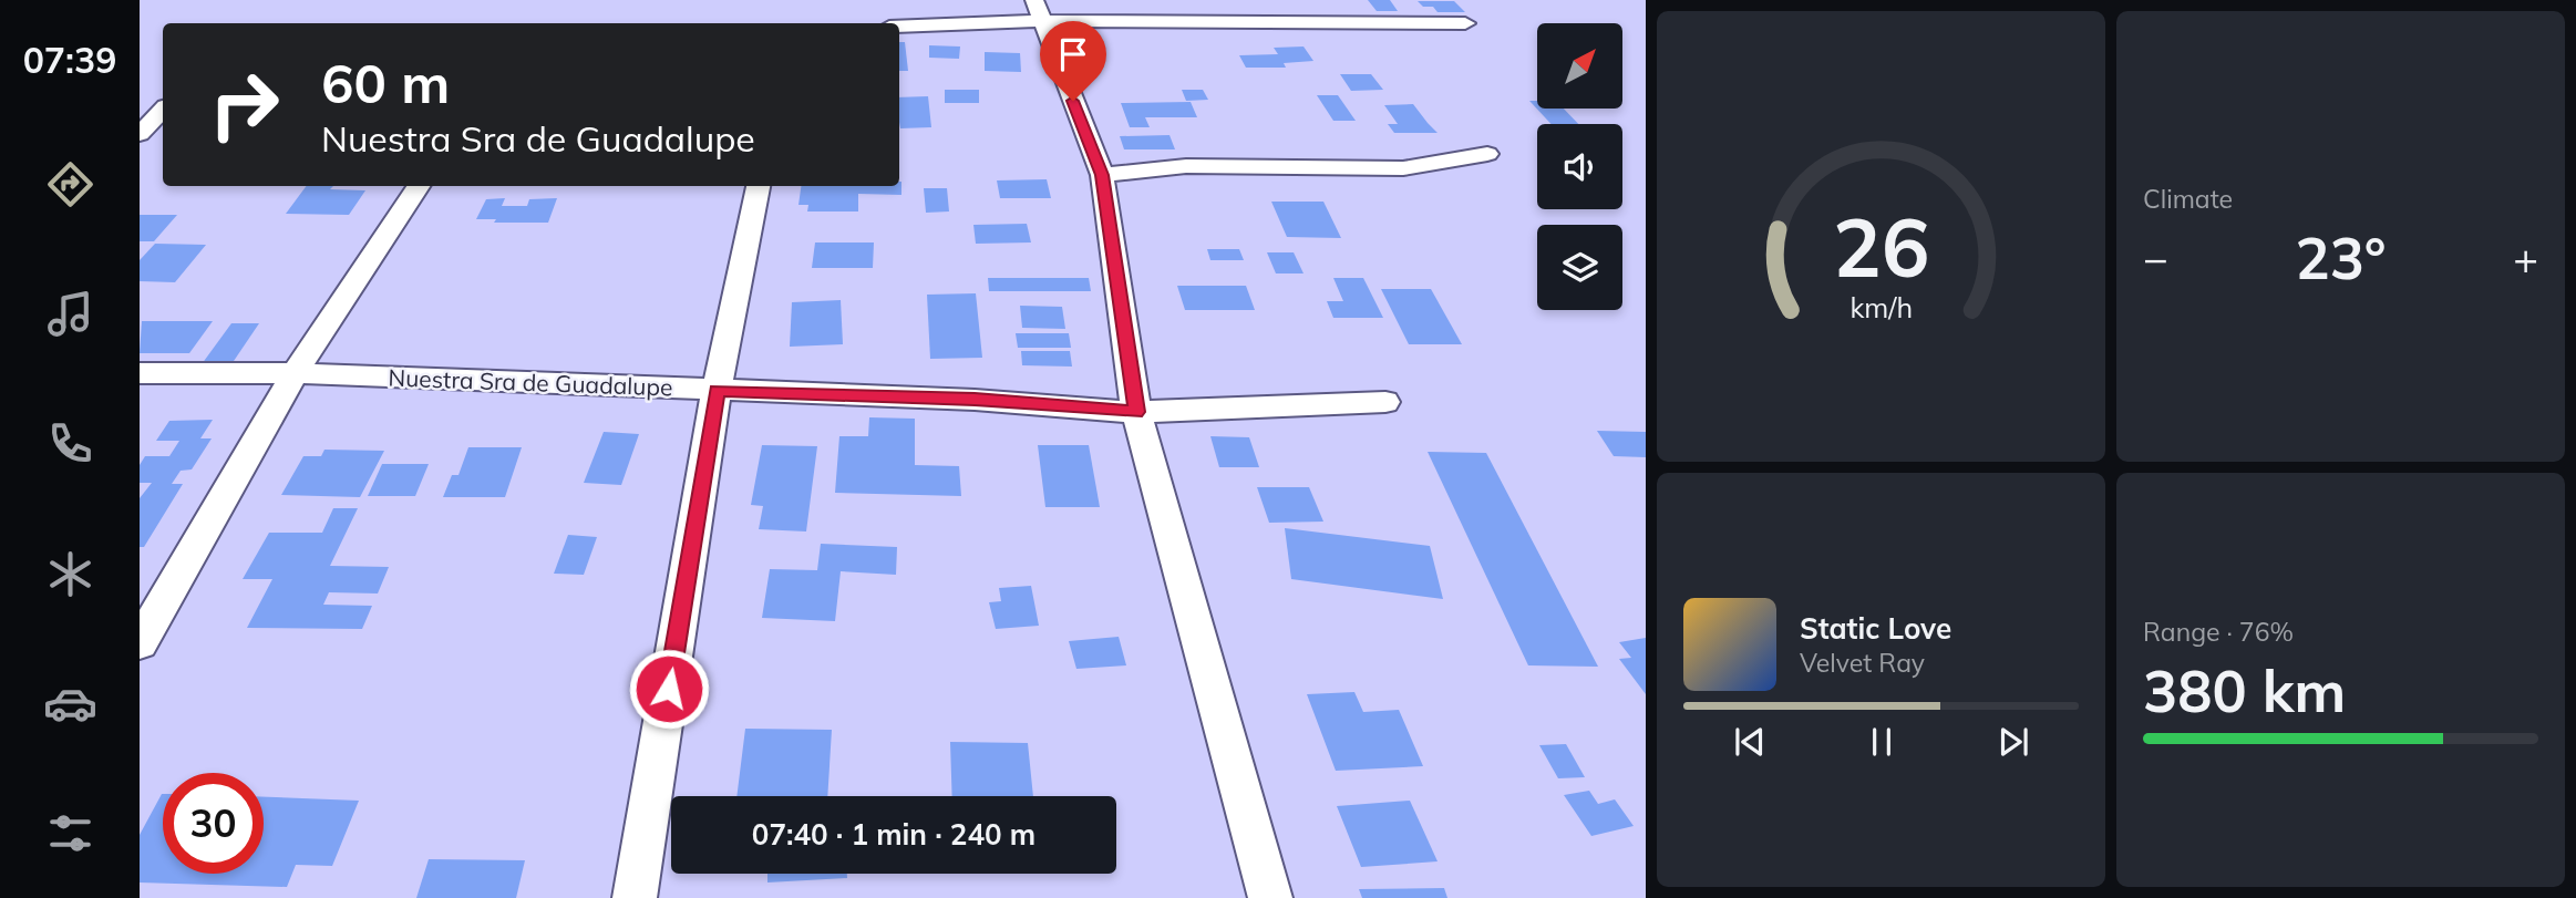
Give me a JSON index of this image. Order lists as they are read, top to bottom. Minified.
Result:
{"streets":{"street":["Nuestra Sra de Guadalupe"]},"north":"top right","page":{"tabs":"07:39","tile":["Climate",["Range · 76%","380 km"]],"turn":["60 m","Nuestra Sra de Guadalupe"],"heat":["−","23°","+"],"song":["Static Love","Velvet Ray"],"limit":"30","trip":"07:40 · 1 min · 240 m","gauge":["26","km/h"]}}
